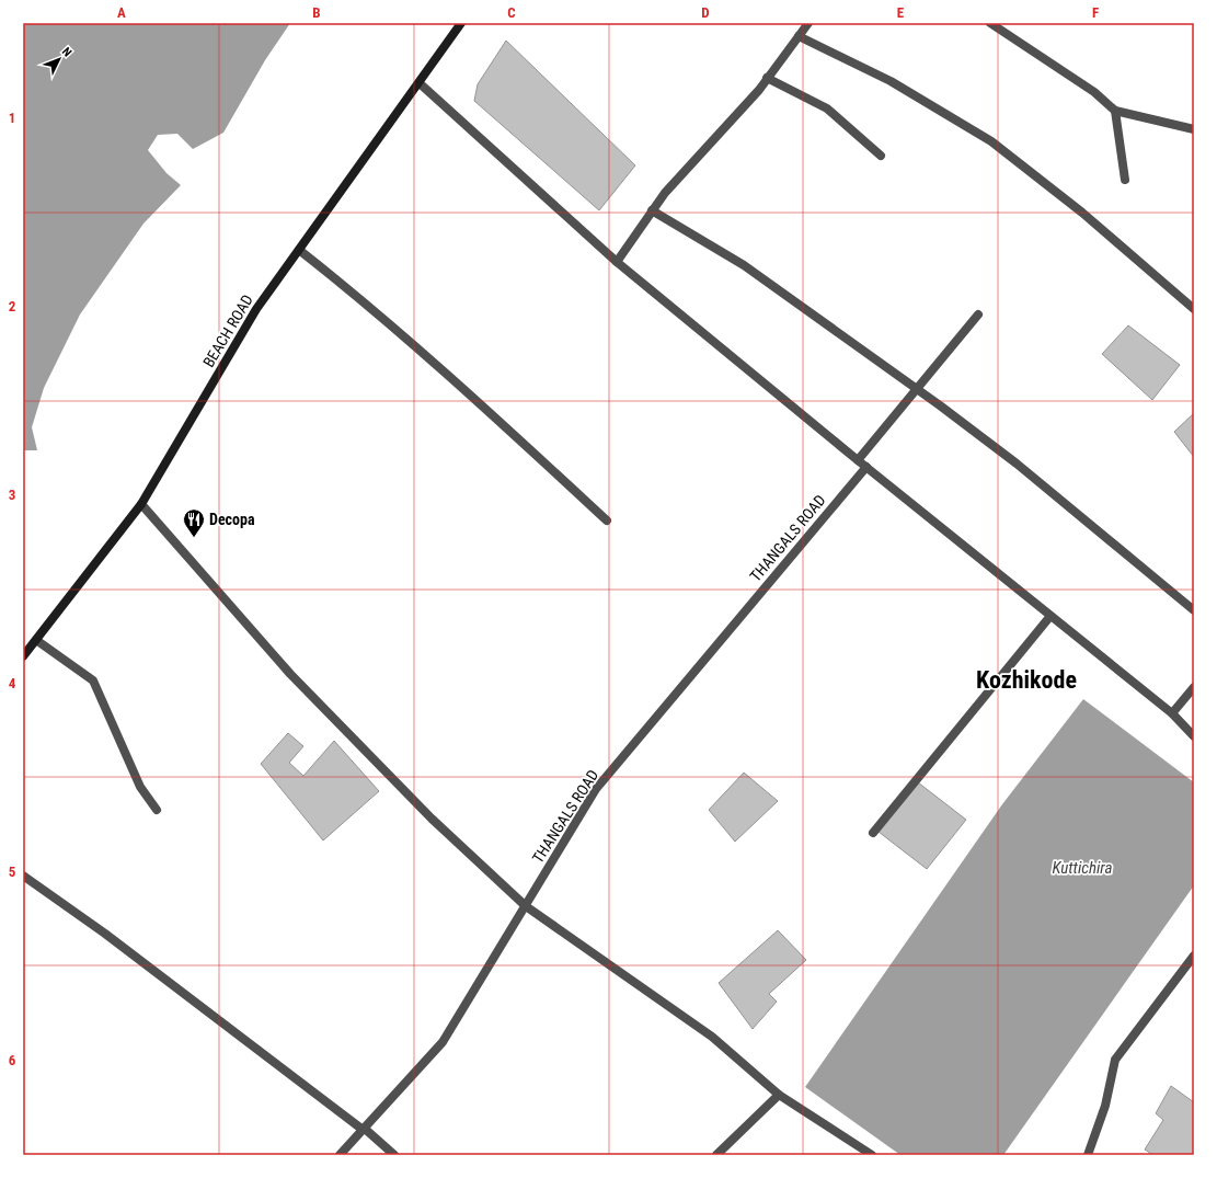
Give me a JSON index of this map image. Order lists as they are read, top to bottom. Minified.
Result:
{"streets":{"main road":["BEACH ROAD"],"street":["THANGALS ROAD"]},"districts":["Kozhikode"],"water":["Kuttichira"],"places":{"restaurant":["Decopa"]},"north":"top right","grid":{"columns":["A","B","C","D","E","F"],"rows":["1","2","3","4","5","6"]}}
